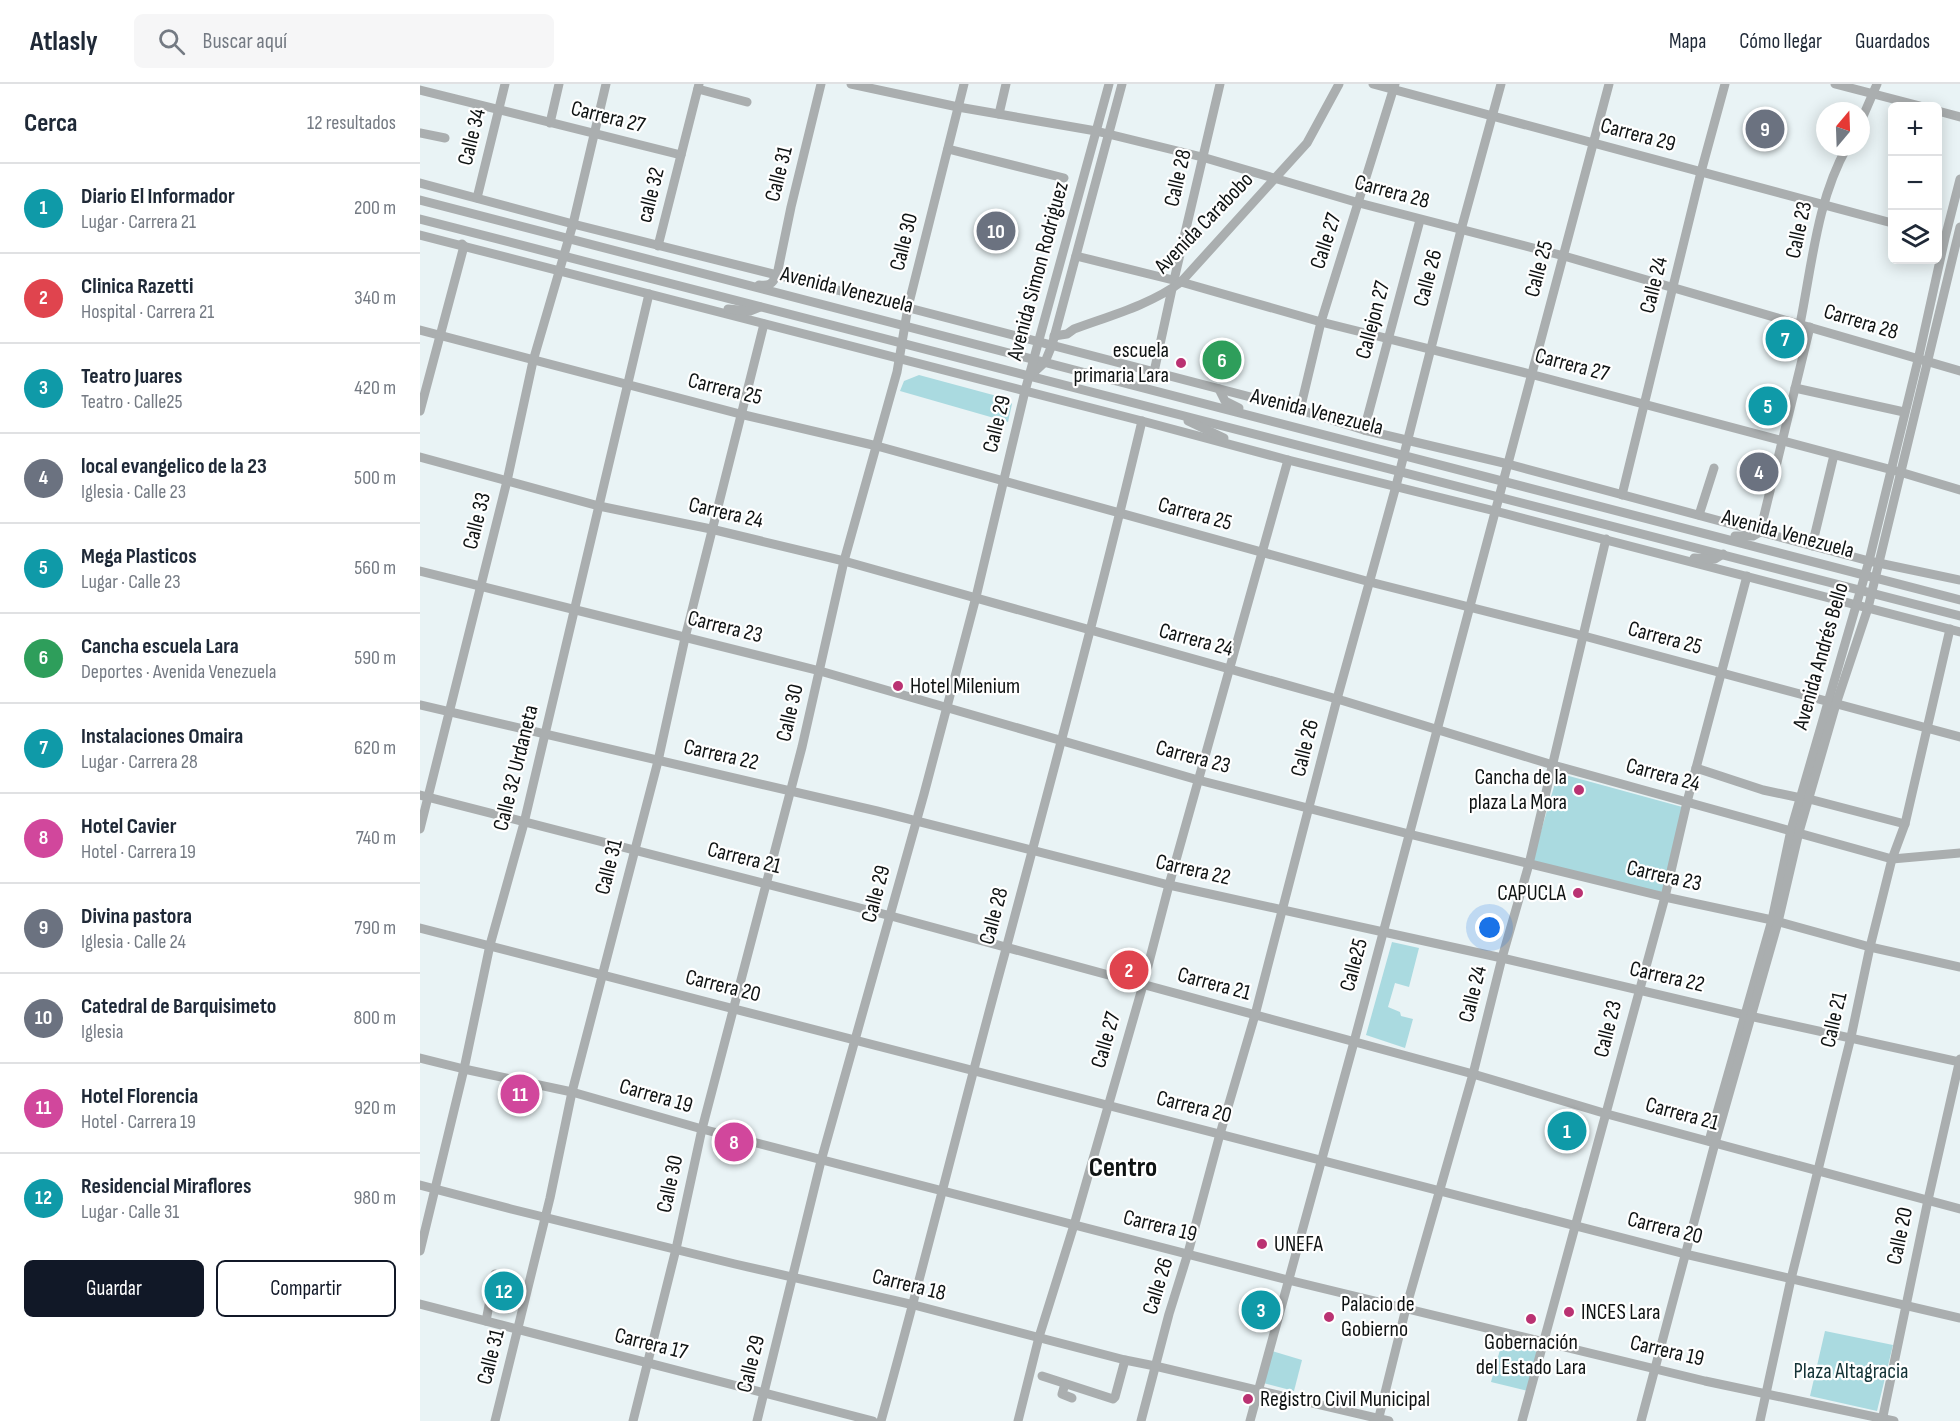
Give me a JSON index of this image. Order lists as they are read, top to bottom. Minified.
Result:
{"streets":{"street":["Carrera 27","Carrera 29","Calle 34","Calle 31","Calle 28","Carrera 28","calle 32","Avenida Carabobo","Calle 23","Calle 27","Calle 30","Calle 25","Avenida Simon Rodriguez","Calle 26","Calle 24","Avenida Venezuela","Callejon 27","Carrera 25","Calle 29","Carrera 24","Calle 33","Carrera 23","Avenida Andrés Bello","Carrera 22","Calle 32 Urdaneta","Carrera 21","Calle25","Carrera 20","Calle 21","Carrera 19","Calle 20","Carrera 18","Carrera 17"]},"crossings":[["Carrera 27","Calle 34"],["Carrera 27","Calle 28"],["Carrera 27","calle 32"],["Carrera 27","Avenida Carabobo"],["Carrera 27","Calle 23"],["Carrera 27","Calle 27"],["Carrera 27","Calle 25"],["Carrera 27","Avenida Simon Rodriguez"],["Carrera 27","Calle 26"],["Carrera 27","Calle 24"],["Carrera 27","Callejon 27"],["Carrera 27","Calle 33"],["Carrera 27","Avenida Andrés Bello"],["Carrera 29","Calle 23"],["Carrera 29","Calle 27"],["Carrera 29","Calle 25"],["Carrera 29","Calle 26"],["Carrera 29","Calle 24"],["Calle 34","Avenida Venezuela"],["Calle 31","Avenida Venezuela"],["Calle 31","Carrera 25"],["Calle 31","Carrera 24"],["Calle 31","Carrera 23"],["Calle 31","Carrera 22"],["Calle 31","Carrera 21"],["Calle 31","Carrera 20"],["Calle 31","Carrera 19"],["Calle 31","Carrera 18"],["Calle 31","Carrera 17"],["Calle 28","Carrera 28"],["Calle 28","Avenida Carabobo"],["Calle 28","Avenida Venezuela"],["Calle 28","Carrera 25"],["Calle 28","Carrera 24"],["Calle 28","Carrera 23"],["Calle 28","Carrera 22"],["Calle 28","Carrera 21"],["Calle 28","Carrera 20"],["Calle 28","Carrera 19"],["Calle 28","Carrera 18"],["Carrera 28","Avenida Carabobo"],["Carrera 28","Calle 23"],["Carrera 28","Calle 27"],["Carrera 28","Calle 30"],["Carrera 28","Calle 25"],["Carrera 28","Avenida Simon Rodriguez"],["Carrera 28","Calle 26"],["Carrera 28","Calle 24"],["Carrera 28","Callejon 27"],["Carrera 28","Avenida Andrés Bello"],["calle 32","Avenida Venezuela"],["Avenida Carabobo","Avenida Simon Rodriguez"],["Avenida Carabobo","Avenida Venezuela"],["Calle 23","Avenida Venezuela"],["Calle 23","Carrera 25"],["Calle 23","Carrera 24"],["Calle 23","Carrera 23"],["Calle 23","Carrera 22"],["Calle 23","Carrera 21"],["Calle 23","Carrera 20"],["Calle 23","Carrera 19"],["Calle 27","Avenida Venezuela"],["Calle 27","Carrera 25"],["Calle 27","Carrera 24"],["Calle 27","Carrera 23"],["Calle 27","Carrera 22"],["Calle 27","Carrera 21"],["Calle 27","Carrera 20"],["Calle 27","Carrera 19"],["Calle 27","Carrera 18"],["Calle 30","Avenida Venezuela"],["Calle 30","Carrera 25"],["Calle 30","Carrera 24"],["Calle 30","Carrera 23"],["Calle 30","Carrera 22"],["Calle 30","Carrera 21"],["Calle 30","Carrera 20"],["Calle 30","Carrera 19"],["Calle 30","Carrera 18"],["Calle 30","Carrera 17"],["Calle 25","Avenida Venezuela"],["Calle 25","Calle25"],["Avenida Simon Rodriguez","Avenida Venezuela"],["Avenida Simon Rodriguez","Calle 29"],["Calle 26","Avenida Venezuela"],["Calle 26","Carrera 25"],["Calle 26","Carrera 24"],["Calle 26","Carrera 23"],["Calle 26","Carrera 22"],["Calle 26","Carrera 21"],["Calle 26","Carrera 20"],["Calle 26","Carrera 19"],["Calle 26","Carrera 18"],["Calle 24","Avenida Venezuela"],["Calle 24","Carrera 25"],["Calle 24","Carrera 24"],["Calle 24","Carrera 23"],["Calle 24","Carrera 22"],["Calle 24","Carrera 21"],["Calle 24","Carrera 20"],["Calle 24","Carrera 19"],["Calle 24","Carrera 18"],["Avenida Venezuela","Callejon 27"],["Avenida Venezuela","Calle 29"],["Avenida Venezuela","Calle 33"],["Avenida Venezuela","Avenida Andrés Bello"],["Avenida Venezuela","Calle25"],["Carrera 25","Calle 29"],["Carrera 25","Calle 33"],["Carrera 25","Avenida Andrés Bello"],["Carrera 25","Calle 32 Urdaneta"],["Carrera 25","Calle25"],["Carrera 25","Calle 21"],["Calle 29","Carrera 24"],["Calle 29","Carrera 23"],["Calle 29","Carrera 22"],["Calle 29","Carrera 21"],["Calle 29","Carrera 20"],["Calle 29","Carrera 19"],["Calle 29","Carrera 18"],["Calle 29","Carrera 17"],["Carrera 24","Calle 33"],["Carrera 24","Avenida Andrés Bello"],["Carrera 24","Calle 32 Urdaneta"],["Carrera 24","Calle25"],["Carrera 24","Calle 21"],["Calle 33","Carrera 23"],["Calle 33","Carrera 22"],["Calle 33","Carrera 21"],["Carrera 23","Avenida Andrés Bello"],["Carrera 23","Calle 32 Urdaneta"],["Carrera 23","Calle25"],["Carrera 23","Calle 21"],["Avenida Andrés Bello","Carrera 22"],["Avenida Andrés Bello","Carrera 21"],["Avenida Andrés Bello","Carrera 20"],["Avenida Andrés Bello","Carrera 19"],["Carrera 22","Calle 32 Urdaneta"],["Carrera 22","Calle25"],["Carrera 22","Calle 21"],["Carrera 22","Calle 20"],["Calle 32 Urdaneta","Carrera 21"],["Calle 32 Urdaneta","Carrera 20"],["Calle 32 Urdaneta","Carrera 19"],["Calle 32 Urdaneta","Carrera 18"],["Carrera 21","Calle25"],["Carrera 21","Calle 21"],["Carrera 21","Calle 20"],["Calle25","Carrera 20"],["Calle25","Carrera 19"],["Calle25","Carrera 18"],["Carrera 20","Calle 21"],["Carrera 20","Calle 20"],["Calle 21","Carrera 19"],["Carrera 19","Calle 20"]],"districts":["Centro"],"parks":["Plaza Altagracia"],"places":["escuela primaria Lara","Hotel Milenium","Cancha de la plaza La Mora","CAPUCLA","UNEFA","INCES Lara","Palacio de Gobierno","Gobernación del Estado Lara","Registro Civil Municipal"],"north":"top","page":{"header":"Atlasly","search":"Buscar aquí","nav":["Mapa","Cómo llegar","Guardados"],"heading":["Cerca","12 resultados"],"map_buttons":["+","−"],"pins":["9","10","7","6","5","4","2","11","1","8","12","3"],"list":[{"mark":"1","name":"Diario El Informador","note":"Lugar · Carrera 21","value":"200 m"},{"mark":"2","name":"Clinica Razetti","note":"Hospital · Carrera 21","value":"340 m"},{"mark":"3","name":"Teatro Juares","note":"Teatro · Calle25","value":"420 m"},{"mark":"4","name":"local evangelico de la 23","note":"Iglesia · Calle 23","value":"500 m"},{"mark":"5","name":"Mega Plasticos","note":"Lugar · Calle 23","value":"560 m"},{"mark":"6","name":"Cancha escuela Lara","note":"Deportes · Avenida Venezuela","value":"590 m"},{"mark":"7","name":"Instalaciones Omaira","note":"Lugar · Carrera 28","value":"620 m"},{"mark":"8","name":"Hotel Cavier","note":"Hotel · Carrera 19","value":"740 m"},{"mark":"9","name":"Divina pastora","note":"Iglesia · Calle 24","value":"790 m"},{"mark":"10","name":"Catedral de Barquisimeto","note":"Iglesia","value":"800 m"},{"mark":"11","name":"Hotel Florencia","note":"Hotel · Carrera 19","value":"920 m"},{"mark":"12","name":"Residencial Miraflores","note":"Lugar · Calle 31","value":"980 m"}],"buttons":["Guardar","Compartir"]}}
